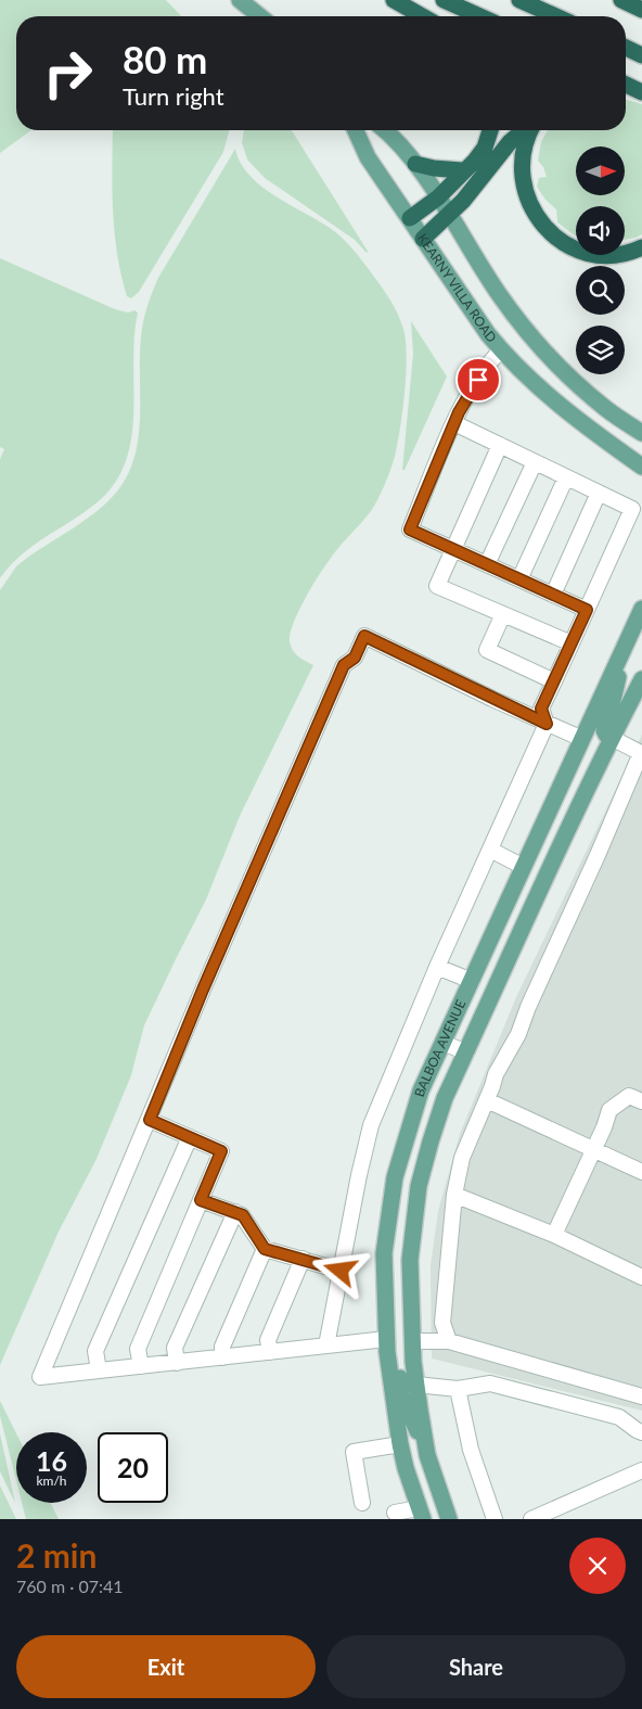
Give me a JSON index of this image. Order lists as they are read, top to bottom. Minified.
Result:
{"streets":{"main road":["KEARNY VILLA ROAD","BALBOA AVENUE"]},"north":"right","page":{"turn":["80 m","Turn right"],"speed":"16 km/h","limit":"20","heading":["2 min","760 m · 07:41"],"buttons":["Exit","Share"]}}
